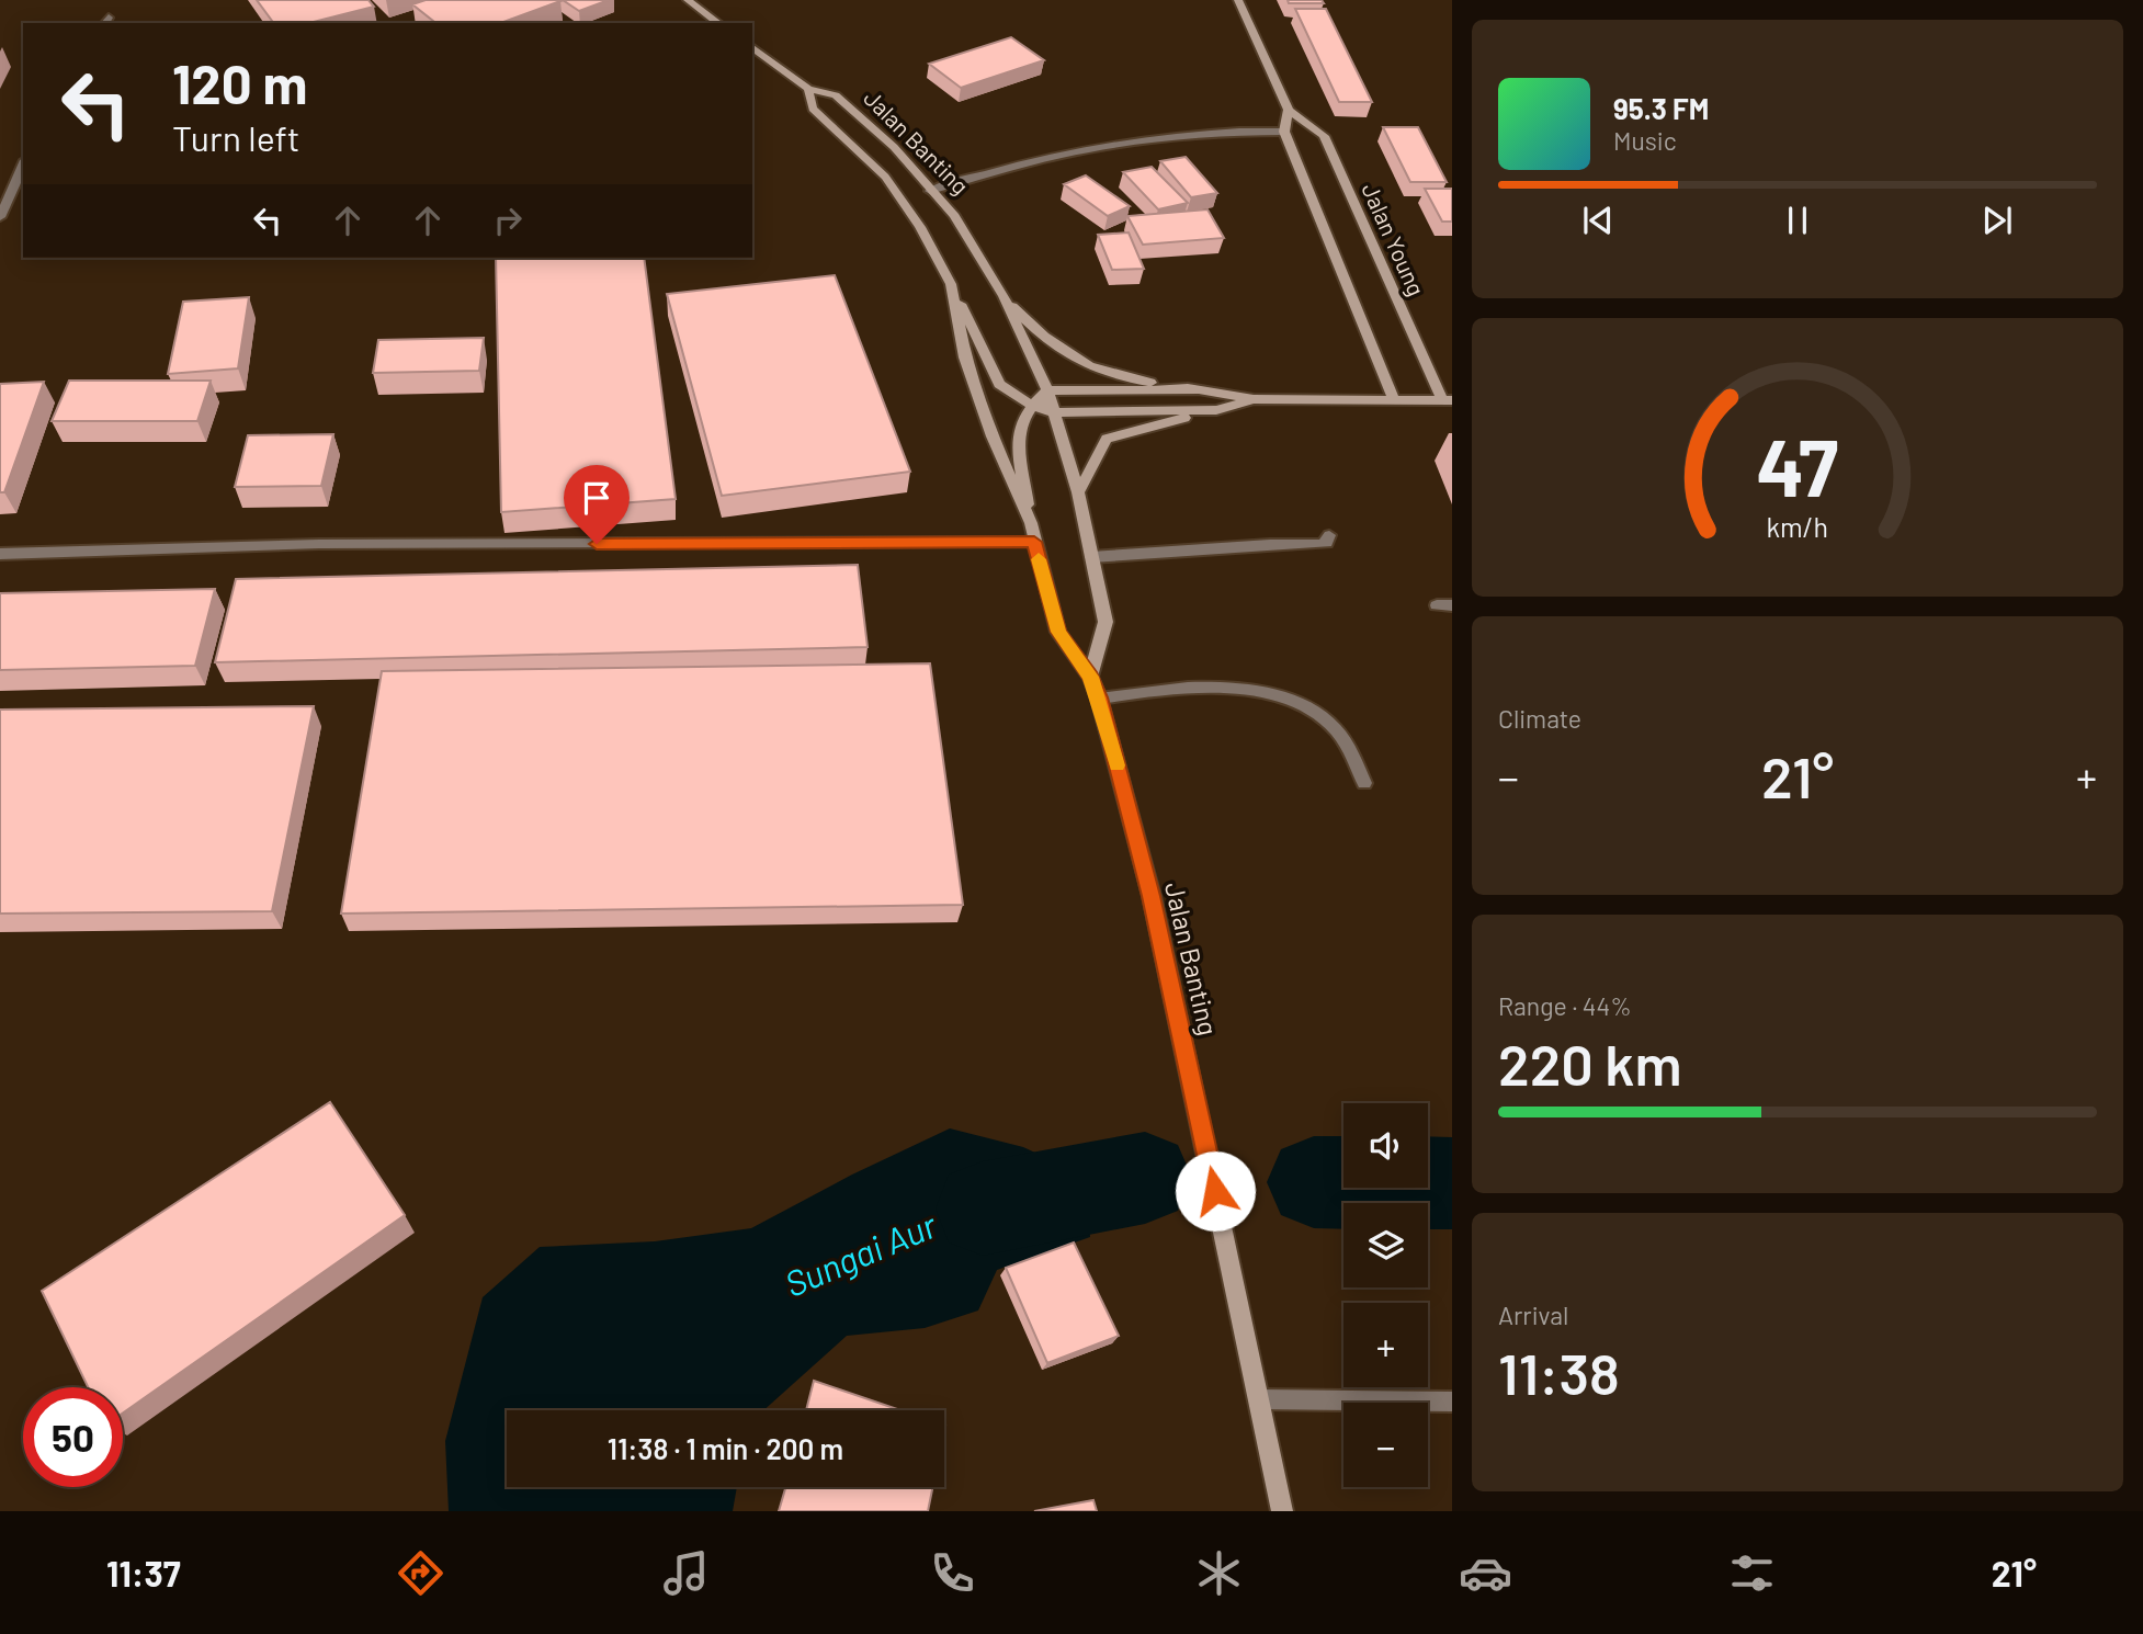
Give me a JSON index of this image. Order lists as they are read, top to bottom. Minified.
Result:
{"streets":{"main road":["Jalan Banting","Jalan Young"]},"water":["Sungai Aur"],"page":{"turn":["120 m","Turn left"],"song":["95.3 FM","Music"],"tile":["Climate",["Range · 44%","220 km"],["Arrival","11:38"]],"heat":["−","21°","+"],"map_buttons":["+","−"],"limit":"50","trip":"11:38 · 1 min · 200 m","tabs":["11:37","21°"],"gauge":["47","km/h"]}}
